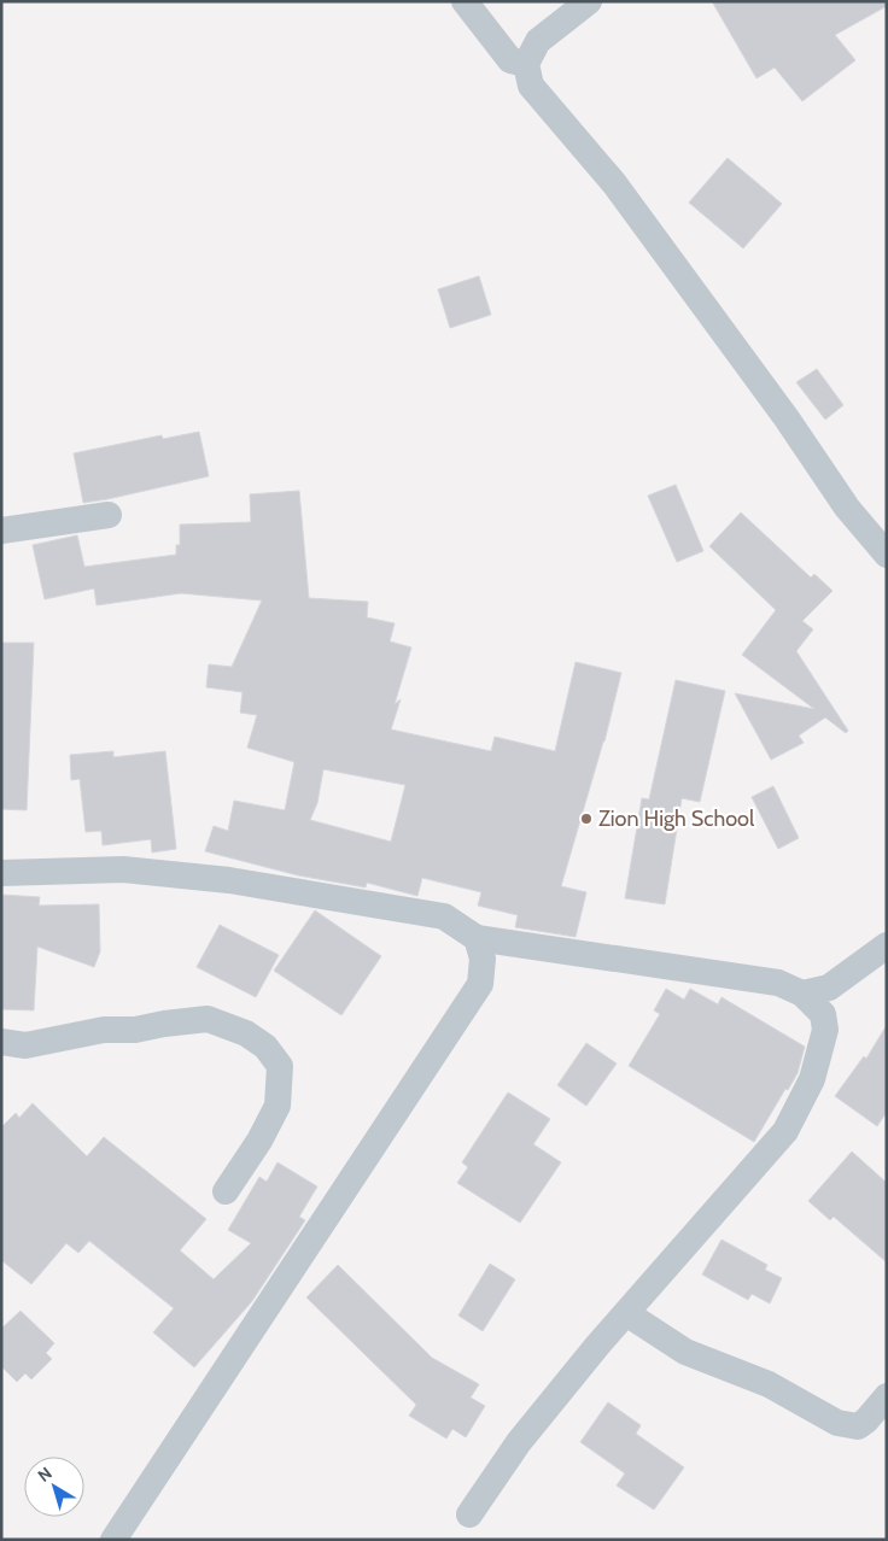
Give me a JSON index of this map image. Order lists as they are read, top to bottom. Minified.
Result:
{"places":["Zion High School"],"north":"top left"}
